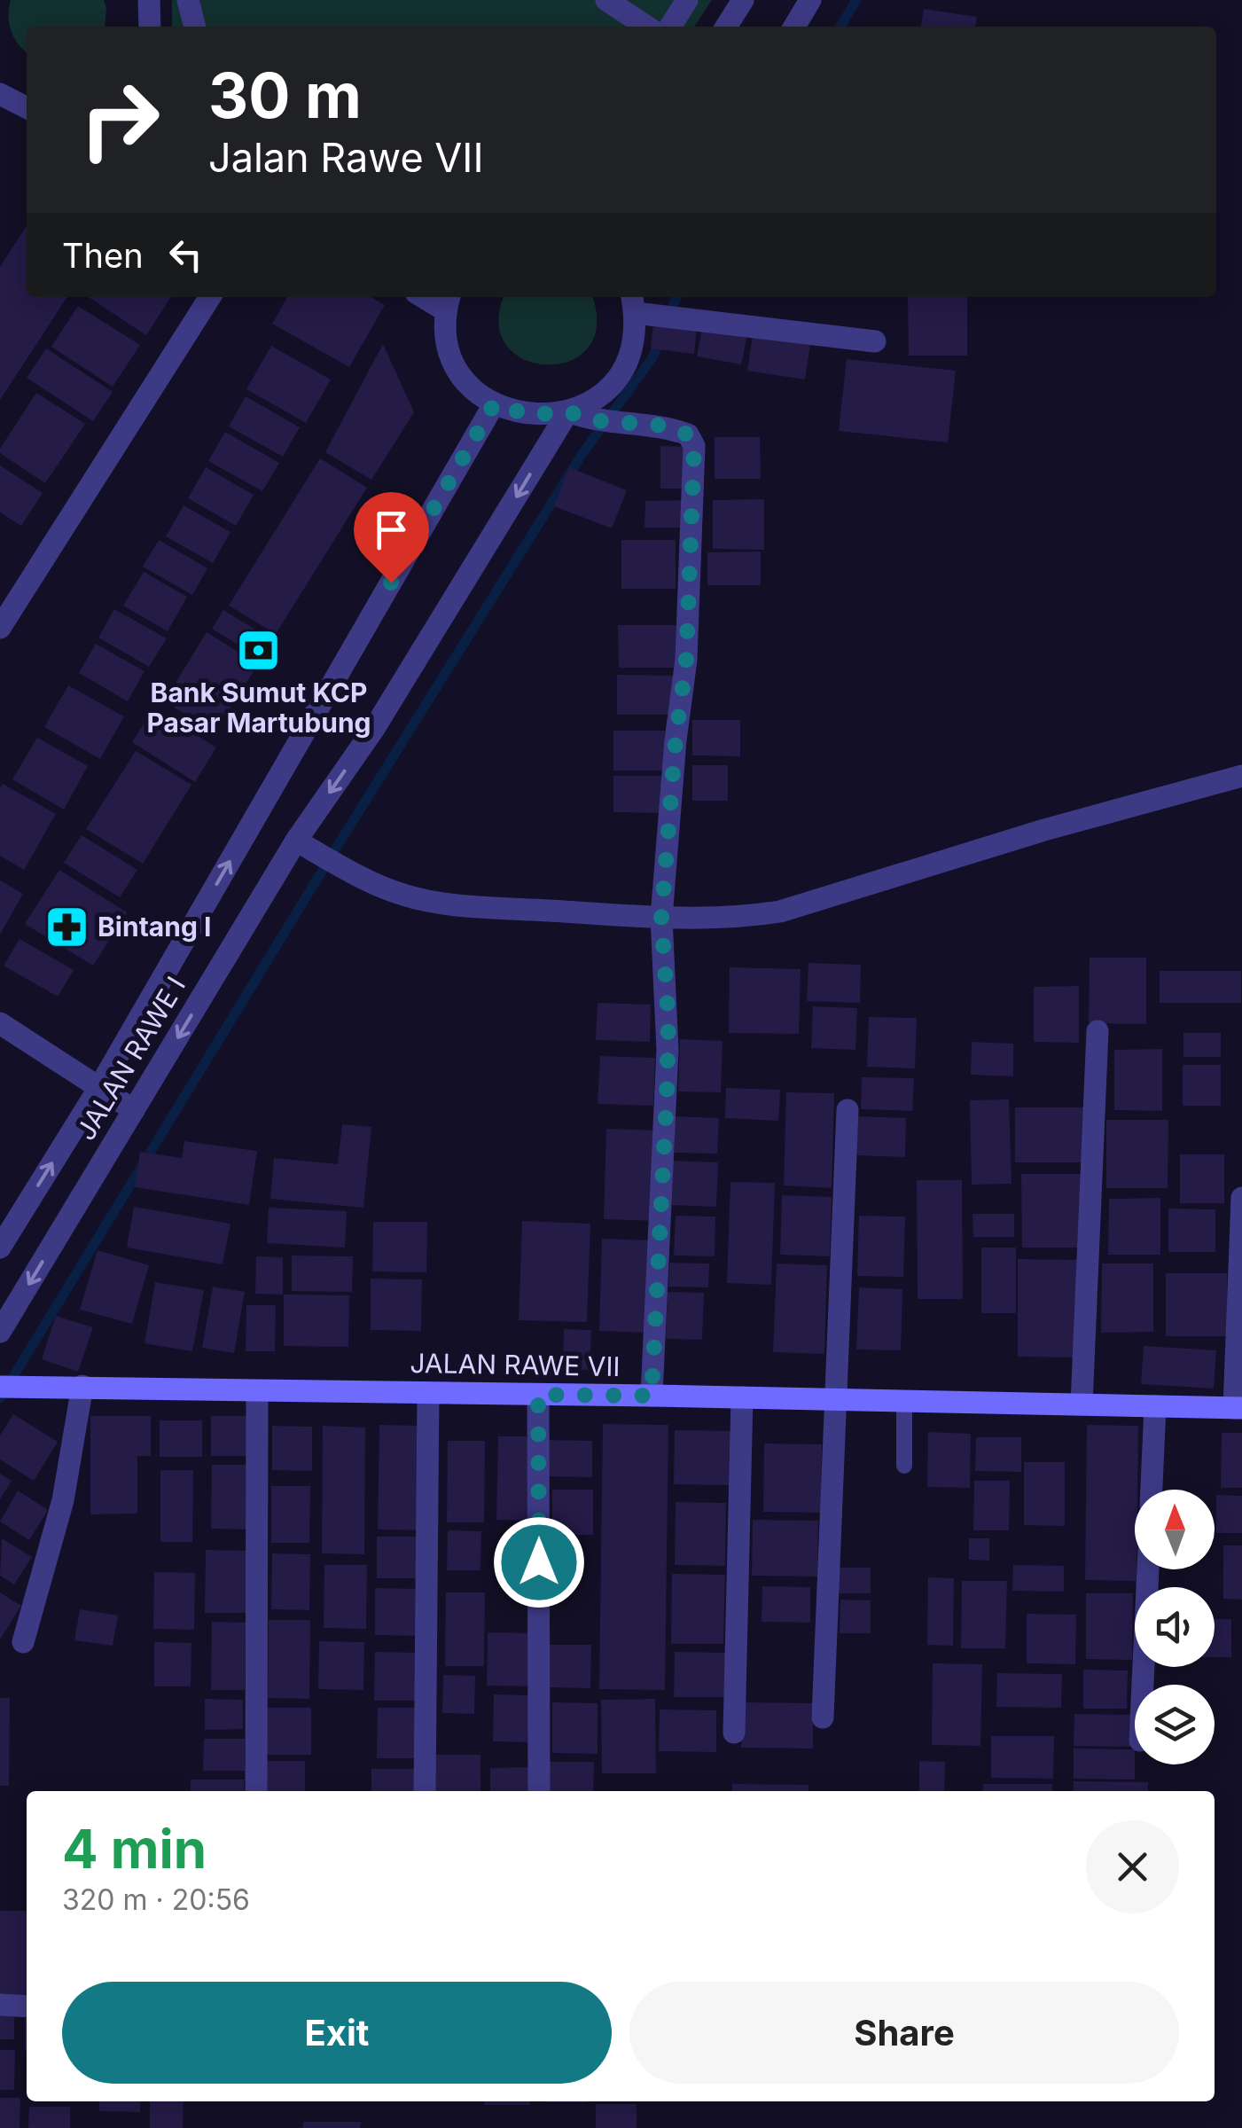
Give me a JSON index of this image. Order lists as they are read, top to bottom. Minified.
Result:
{"streets":{"main road":["JALAN RAWE VII"],"street":["JALAN RAWE I"]},"places":{"bank":["Bank Sumut KCP Pasar Martubung"],"pharmacy":["Bintang I"]},"north":"top","page":{"turn":["30 m","Jalan Rawe VII"],"then":"Then","heading":["4 min","320 m · 20:56"],"buttons":["Exit","Share"]}}
